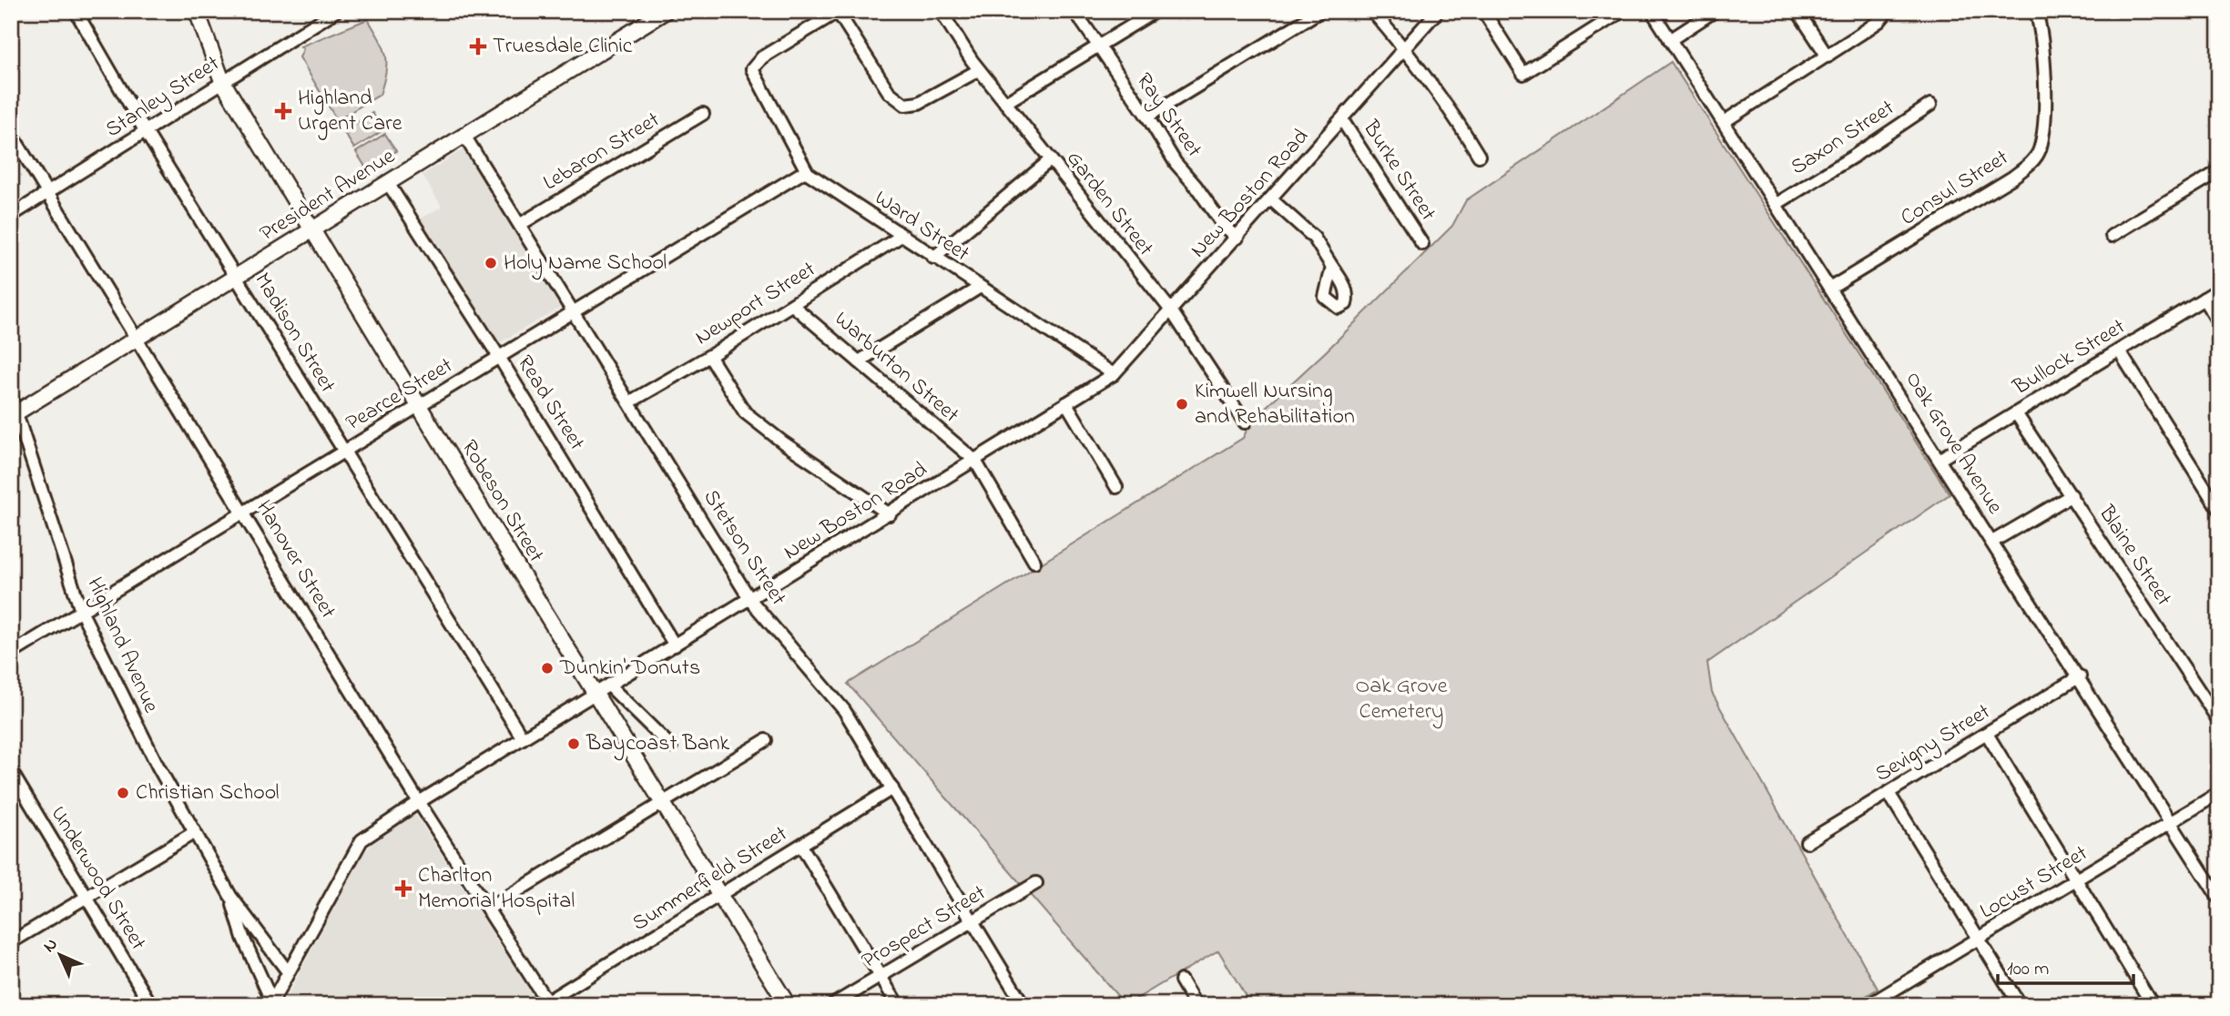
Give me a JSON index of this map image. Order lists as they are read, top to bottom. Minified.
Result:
{"streets":{"main road":["President Avenue","Robeson Street"],"street":["Stanley Street","Ray Street","Saxon Street","Lebaron Street","Burke Street","Consul Street","New Boston Road","Garden Street","Ward Street","Newport Street","Madison Street","Bullock Street","Warburton Street","Pearce Street","Read Street","Oak Grove Avenue","Stetson Street","Blaine Street","Hanover Street","Highland Avenue","Sevigny Street","Underwood Street","Summerfield Street","Locust Street","Prospect Street"]},"crossings":[["Stanley Street","Madison Street"],["Stanley Street","Robeson Street"],["Stanley Street","Hanover Street"],["Ray Street","New Boston Road"],["Saxon Street","Oak Grove Avenue"],["Lebaron Street","Stetson Street"],["Burke Street","New Boston Road"],["Consul Street","Oak Grove Avenue"],["New Boston Road","Garden Street"],["New Boston Road","Ward Street"],["New Boston Road","Madison Street"],["New Boston Road","Warburton Street"],["New Boston Road","Read Street"],["New Boston Road","Robeson Street"],["New Boston Road","Stetson Street"],["New Boston Road","Hanover Street"],["New Boston Road","Highland Avenue"],["President Avenue","Madison Street"],["President Avenue","Read Street"],["President Avenue","Robeson Street"],["President Avenue","Stetson Street"],["President Avenue","Hanover Street"],["President Avenue","Highland Avenue"],["Ward Street","Newport Street"],["Ward Street","Pearce Street"],["Newport Street","Warburton Street"],["Newport Street","Stetson Street"],["Madison Street","Pearce Street"],["Bullock Street","Oak Grove Avenue"],["Bullock Street","Blaine Street"],["Pearce Street","Read Street"],["Pearce Street","Robeson Street"],["Pearce Street","Stetson Street"],["Pearce Street","Hanover Street"],["Pearce Street","Highland Avenue"],["Oak Grove Avenue","Sevigny Street"],["Oak Grove Avenue","Locust Street"],["Robeson Street","Summerfield Street"],["Stetson Street","Summerfield Street"],["Stetson Street","Prospect Street"],["Hanover Street","Summerfield Street"]],"parks":["Oak Grove Cemetery"],"places":{"health":["Truesdale Clinic","Highland Urgent Care","Charlton Memorial Hospital"],"other":["Holy Name School","Kimwell Nursing and Rehabilitation","Dunkin' Donuts","Baycoast Bank","Christian School"]},"scale_bar":"100 m","north":"top left"}
